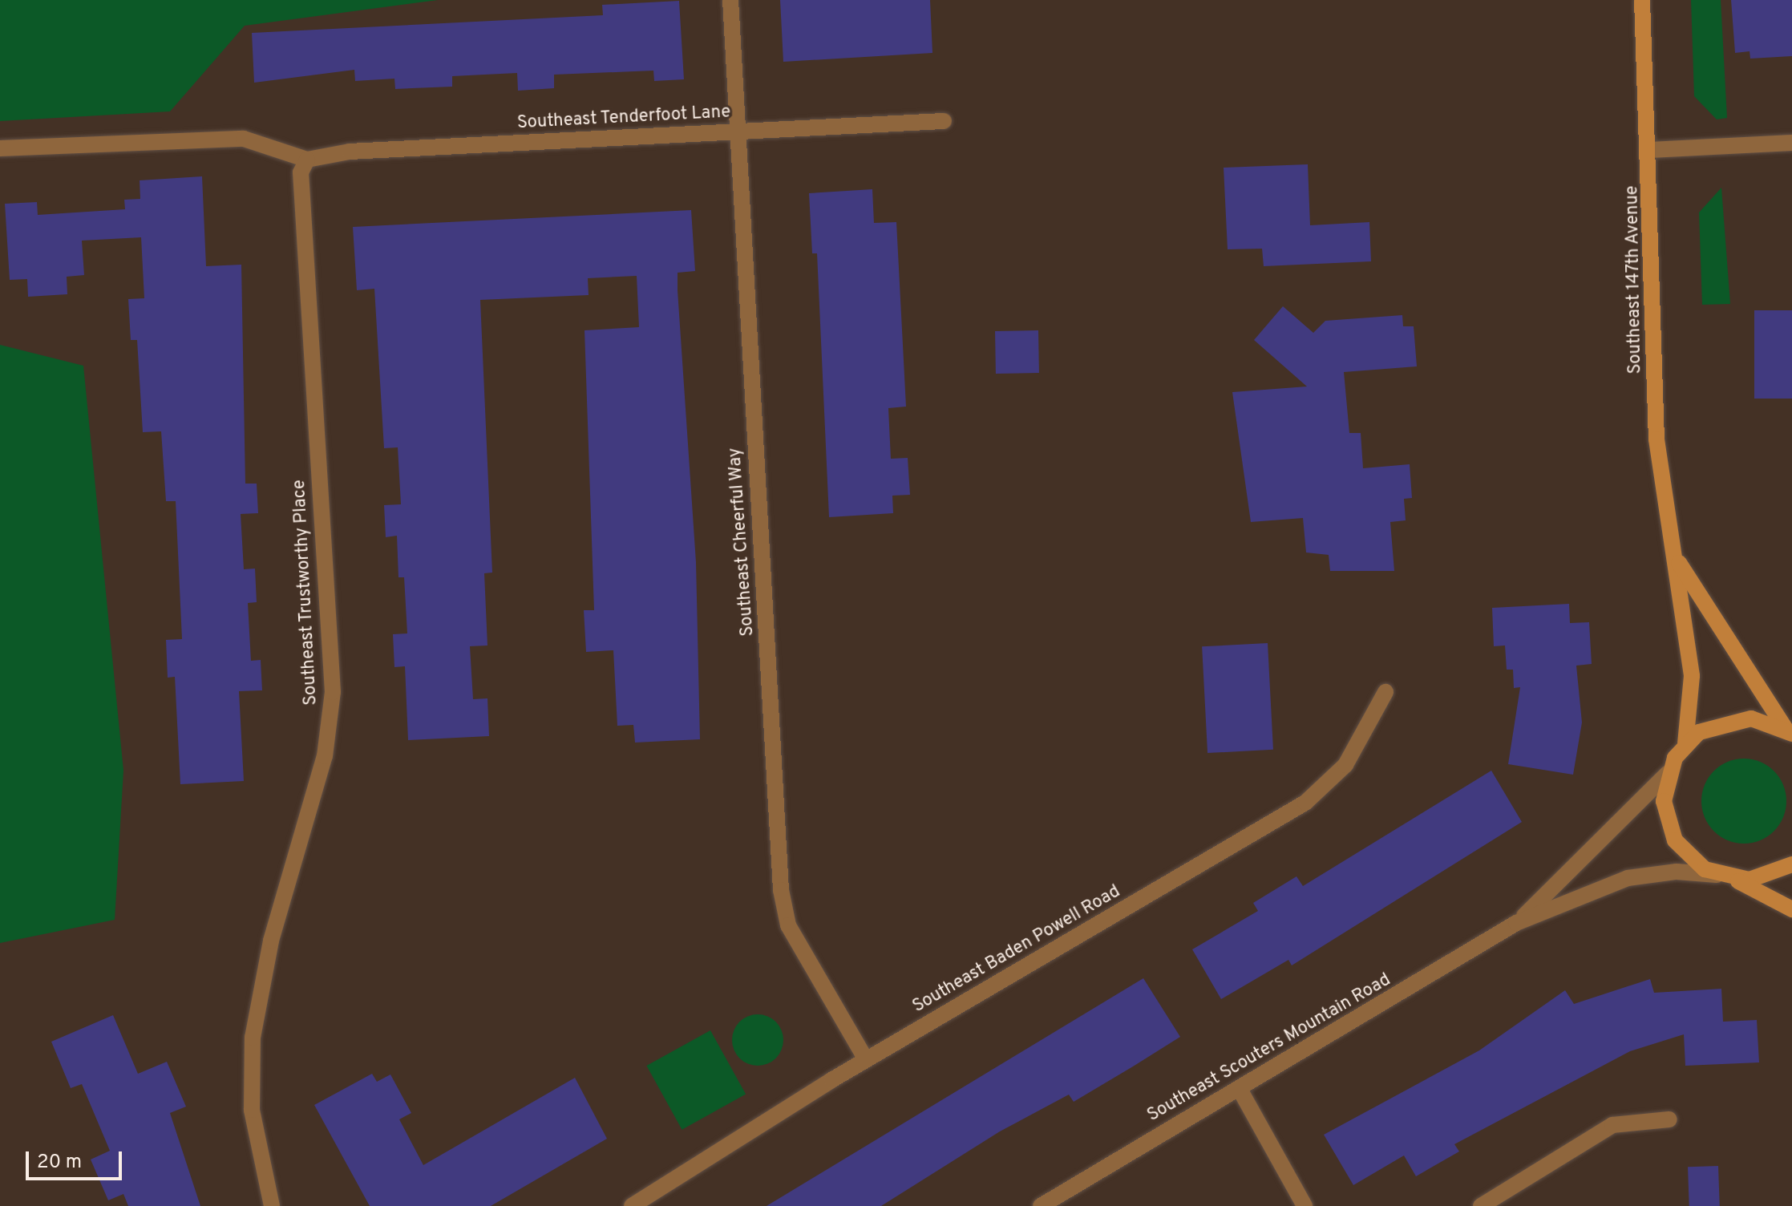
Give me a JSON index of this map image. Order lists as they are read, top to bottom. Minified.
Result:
{"streets":{"main road":["Southeast 147th Avenue"],"street":["Southeast Tenderfoot Lane","Southeast Cheerful Way","Southeast Trustworthy Place","Southeast Baden Powell Road","Southeast Scouters Mountain Road"]},"crossings":[["Southeast Tenderfoot Lane","Southeast Cheerful Way"],["Southeast Tenderfoot Lane","Southeast Trustworthy Place"],["Southeast Cheerful Way","Southeast Baden Powell Road"]],"scale_bar":"20 m"}
